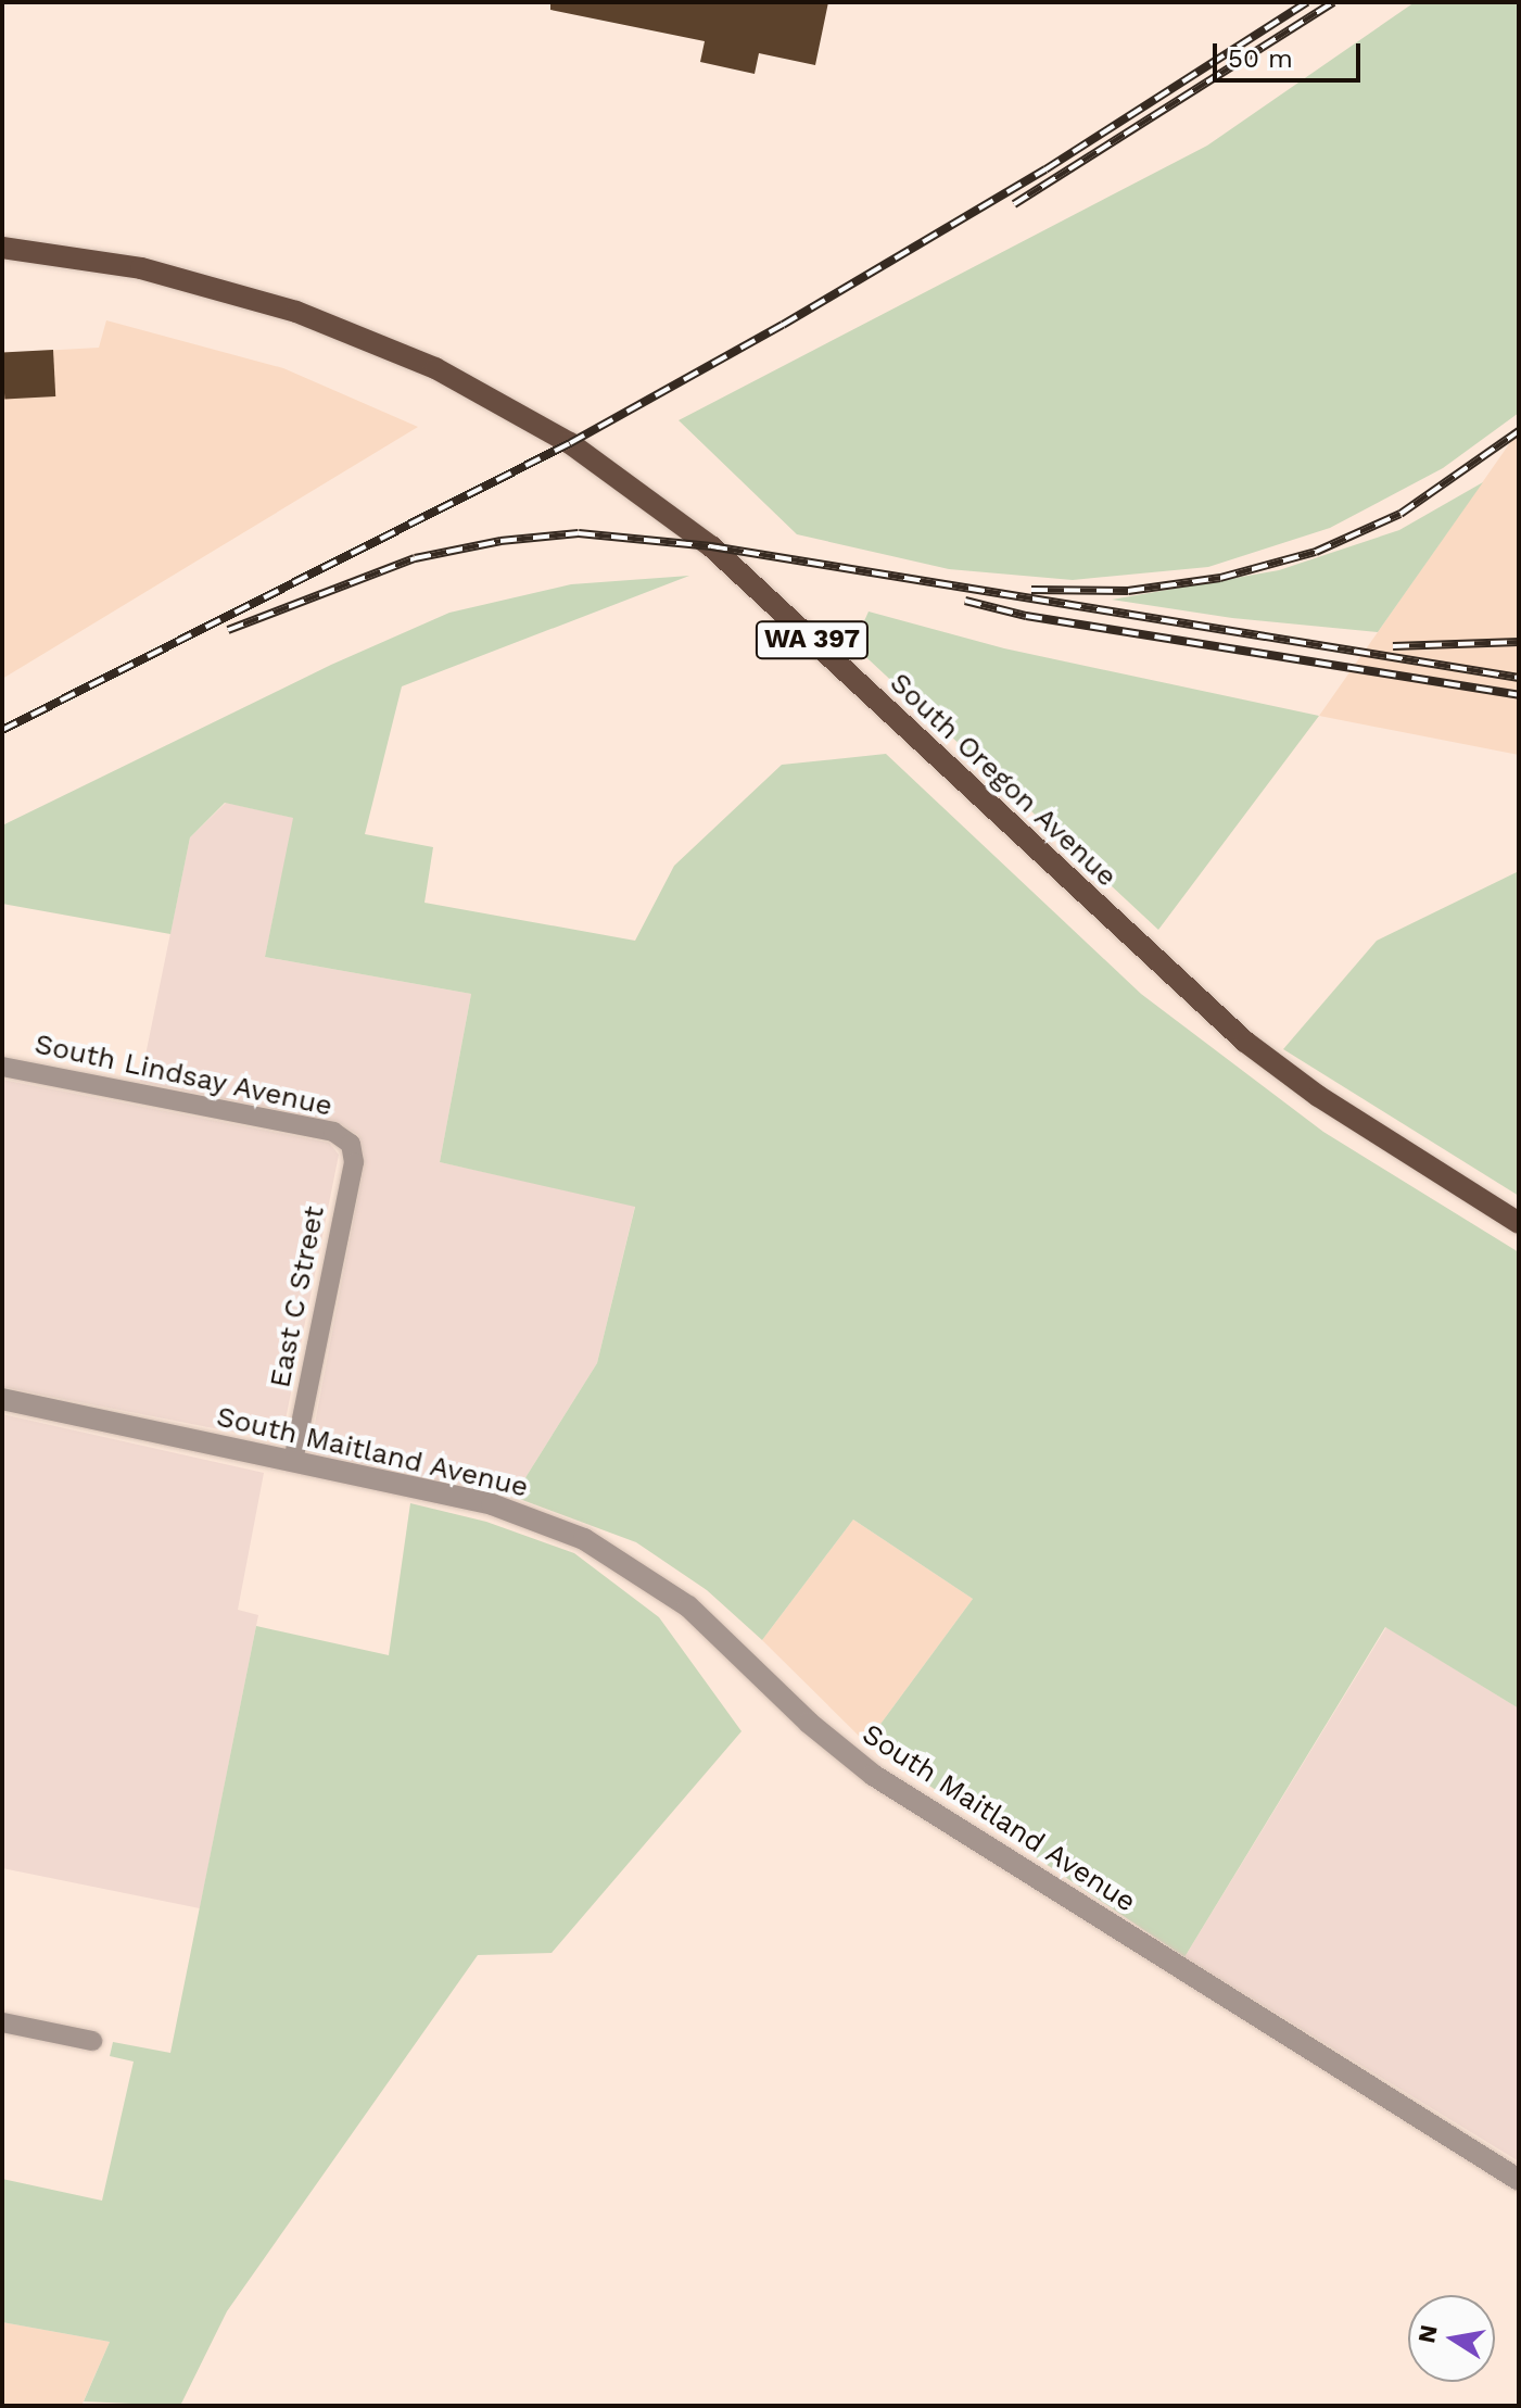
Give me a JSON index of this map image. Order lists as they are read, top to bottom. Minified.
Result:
{"streets":{"main road":["WA 397","South Oregon Avenue"],"street":["South Lindsay Avenue","East C Street","South Maitland Avenue"]},"crossings":[["South Lindsay Avenue","East C Street"],["East C Street","South Maitland Avenue"]],"scale_bar":"50 m","north":"left"}
